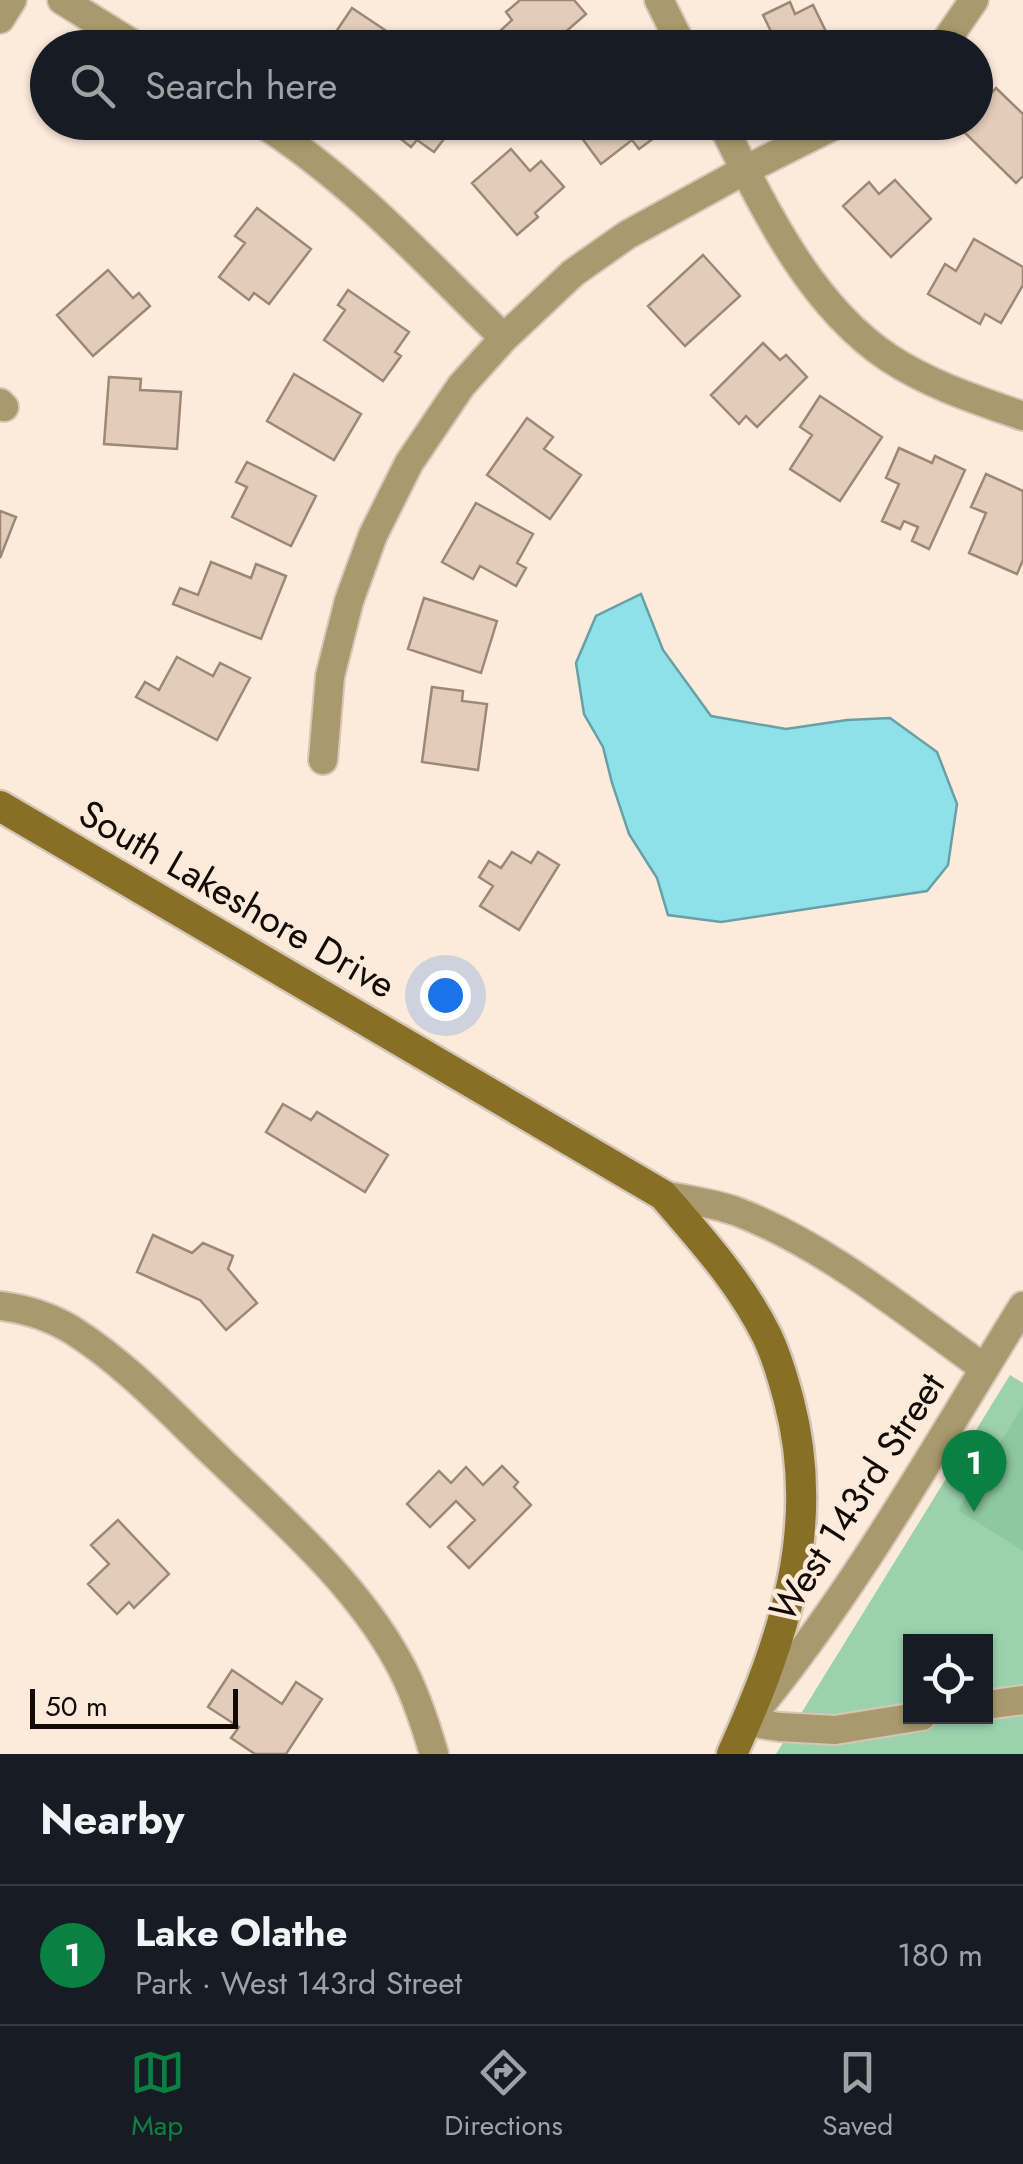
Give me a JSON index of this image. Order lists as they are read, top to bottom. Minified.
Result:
{"streets":{"street":["South Lakeshore Drive","West 143rd Street"]},"crossings":[["South Lakeshore Drive","West 143rd Street"]],"scale_bar":"50 m","page":{"search":"Search here","pins":"1","scale":"50 m","heading":"Nearby","list":[{"mark":"1","name":"Lake Olathe","note":"Park · West 143rd Street","value":"180 m"}],"nav":["Map","Directions","Saved"]}}
